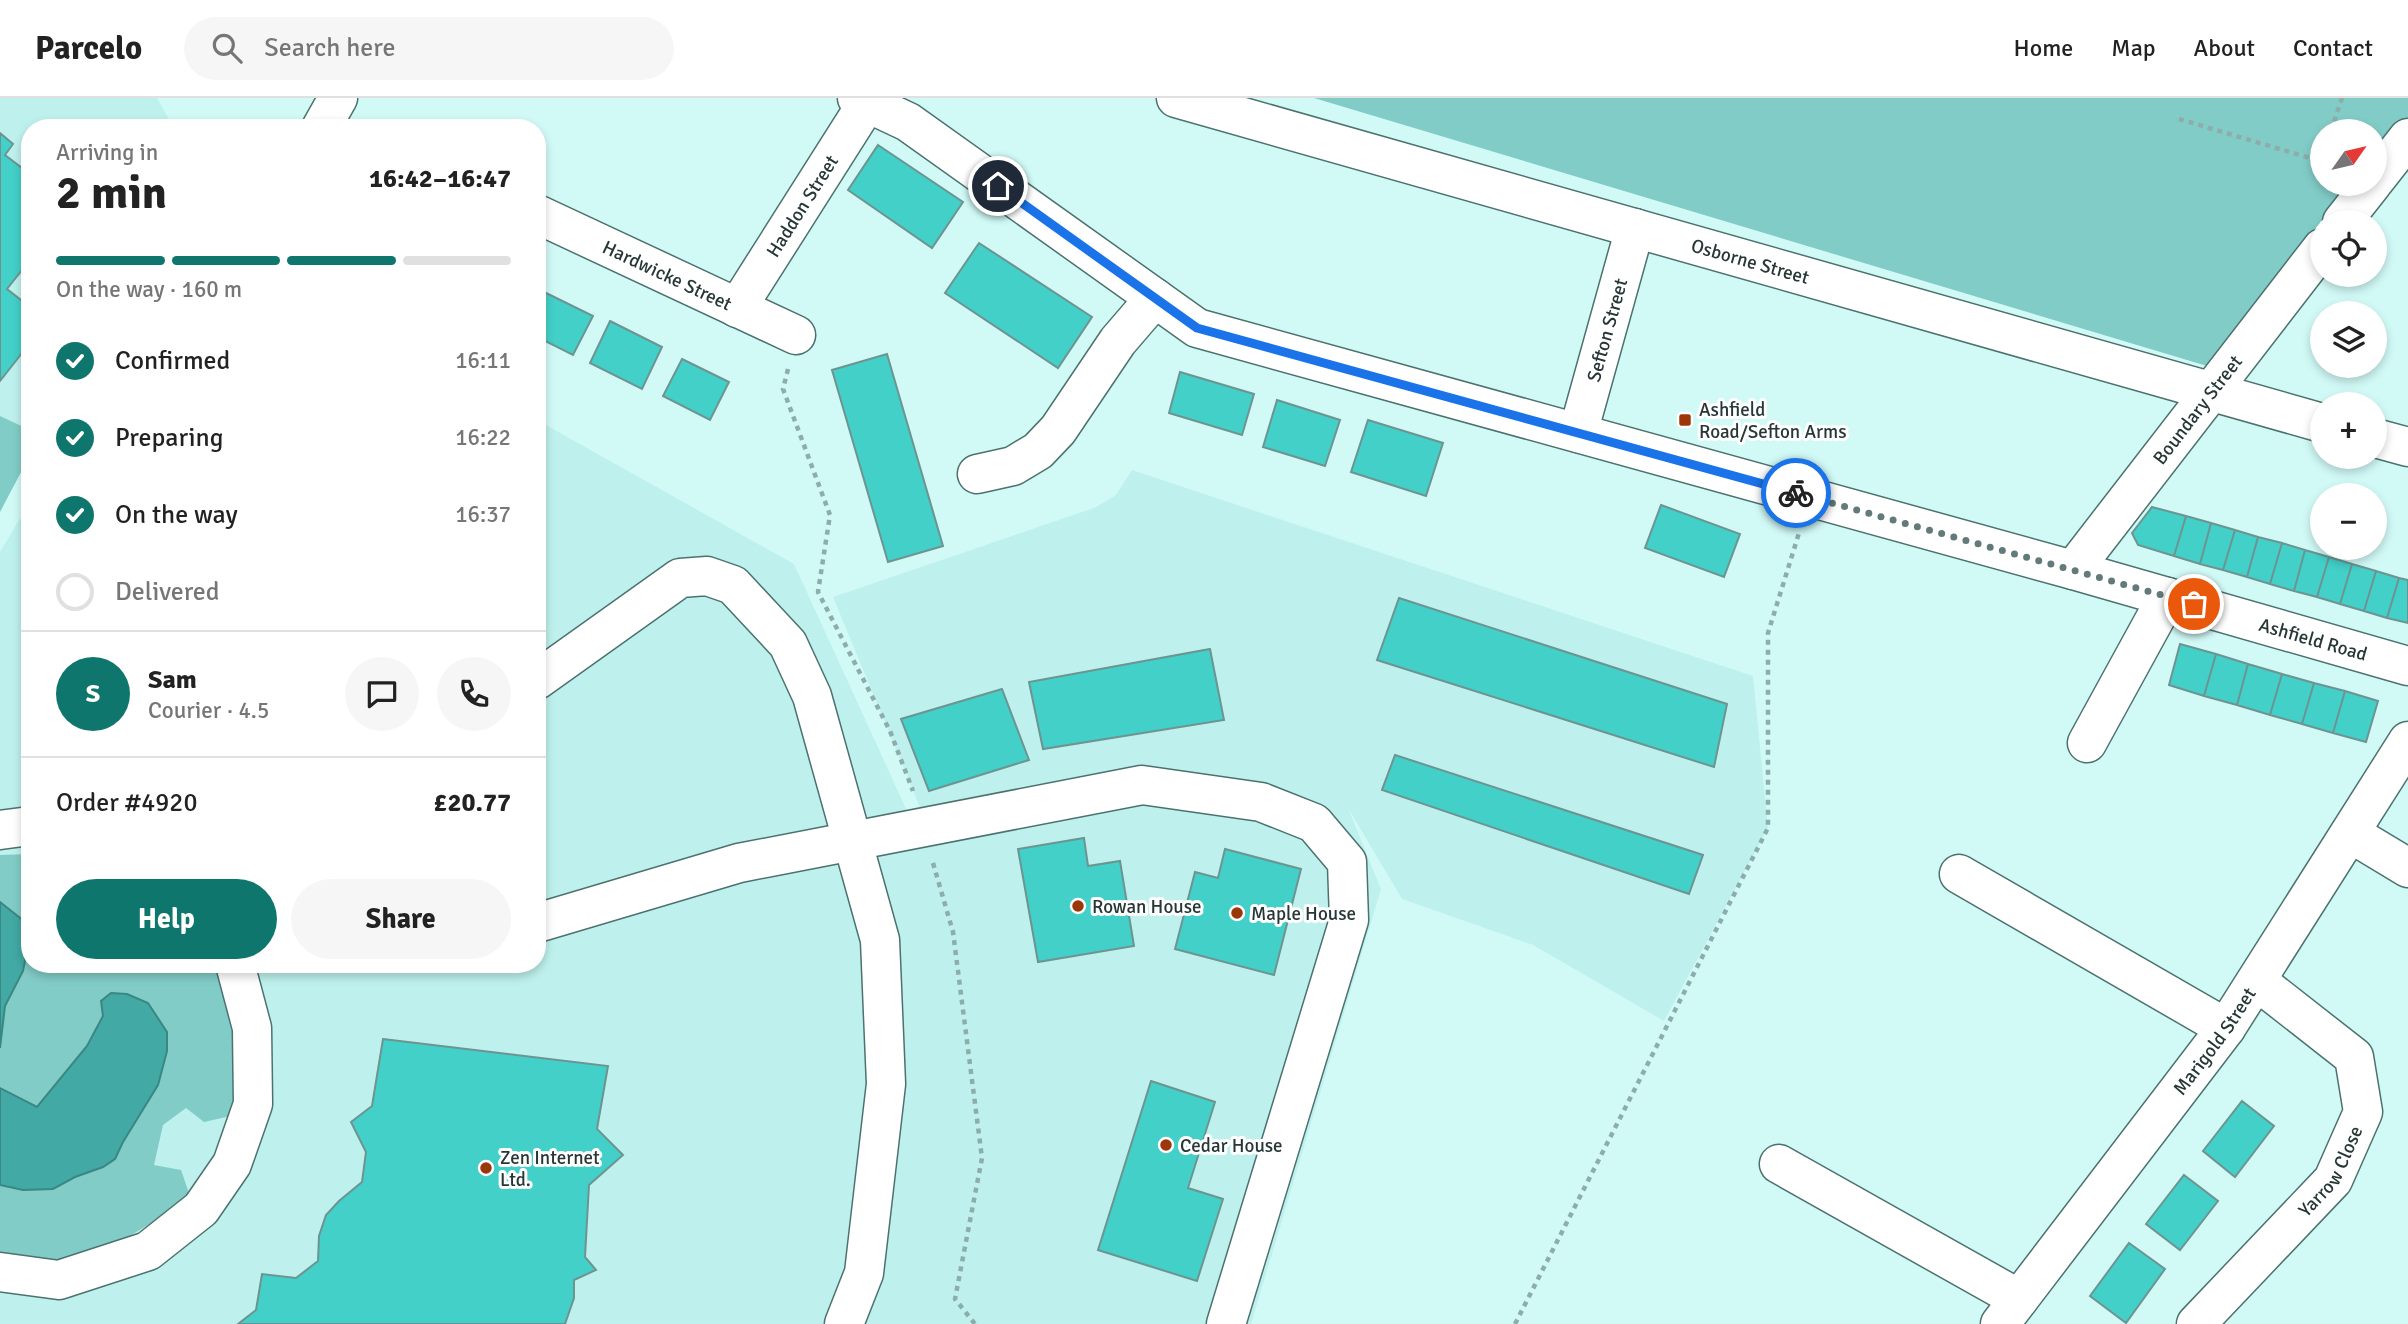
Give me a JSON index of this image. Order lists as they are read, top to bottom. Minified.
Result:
{"streets":{"street":["Haddon Street","Osborne Street","Hardwicke Street","Sefton Street","Boundary Street","Ashfield Road","Marigold Street","Yarrow Close"]},"crossings":[["Haddon Street","Hardwicke Street"],["Haddon Street","Ashfield Road"],["Osborne Street","Sefton Street"],["Osborne Street","Boundary Street"],["Sefton Street","Ashfield Road"],["Boundary Street","Ashfield Road"],["Marigold Street","Yarrow Close"]],"places":{"transit":["Ashfield Road/Sefton Arms"],"other":["Rowan House","Maple House","Cedar House","Zen Internet Ltd."]},"north":"top right","page":{"header":"Parcelo","search":"Search here","nav":["Home","Map","About","Contact"],"map_buttons":["+","−"],"heading":["2 min","Arriving in","16:42–16:47"],"panel":["Sam","Courier · 4.5","Order #4920","£20.77"],"bar":"On the way · 160 m","list":[["Confirmed","16:11"],["Preparing","16:22"],["On the way","16:37"],"Delivered"],"round":"S","buttons":["Help","Share"]}}
